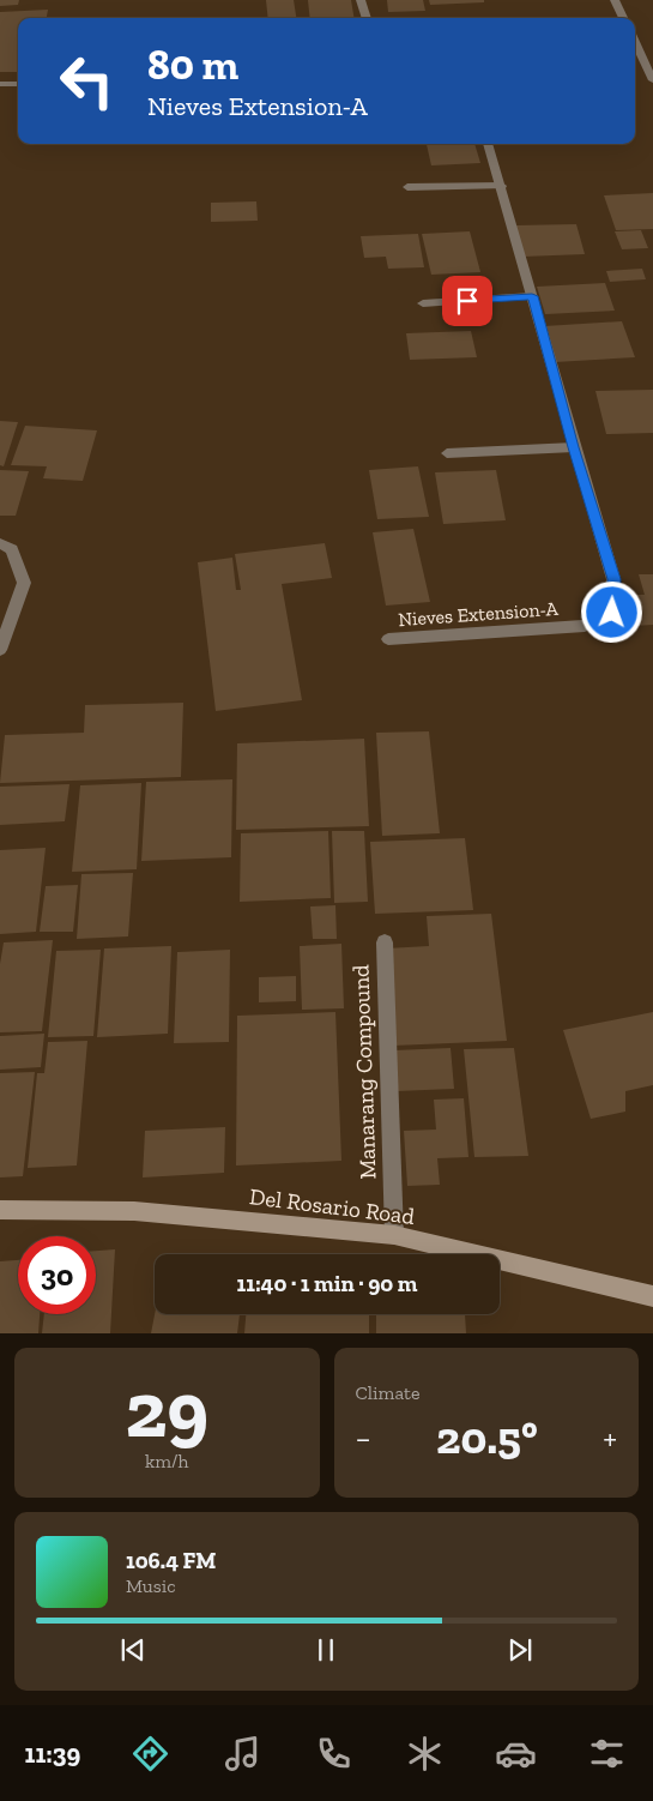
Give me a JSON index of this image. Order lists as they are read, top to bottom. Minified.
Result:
{"streets":{"main road":["Del Rosario Road"],"street":["Nieves Extension-A","Manarang Compound"]},"crossings":[["Manarang Compound","Del Rosario Road"]],"page":{"turn":["80 m","Nieves Extension-A"],"limit":"30","trip":"11:40 · 1 min · 90 m","tile":[["29","km/h"],"Climate"],"heat":["−","20.5°","+"],"song":["106.4 FM","Music"],"tabs":"11:39"}}
